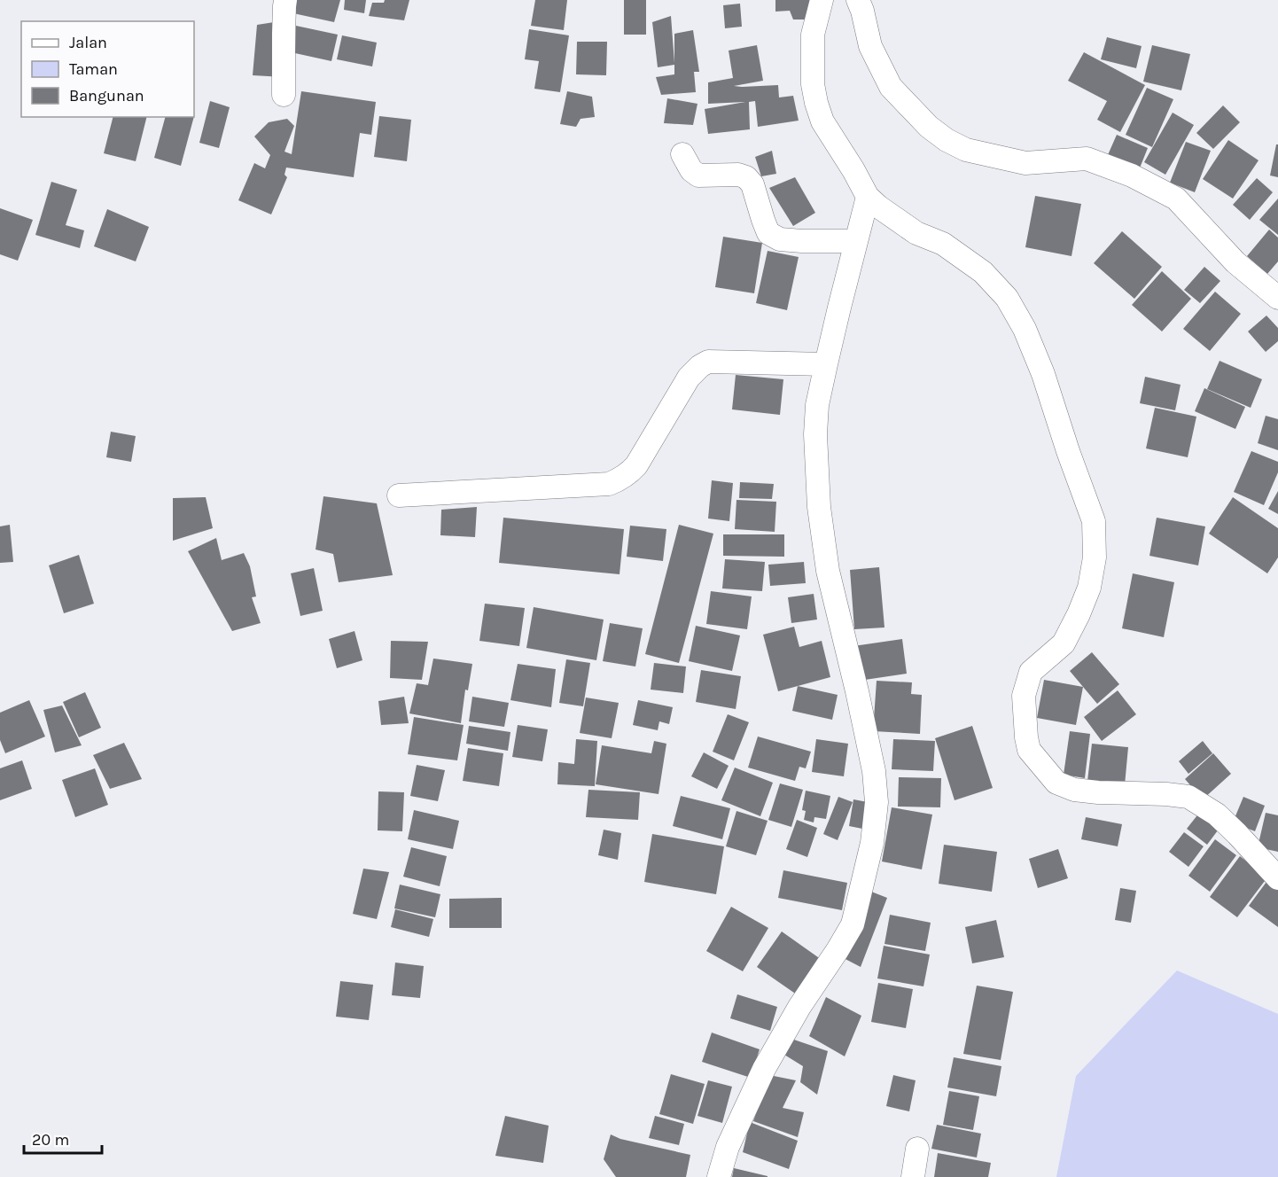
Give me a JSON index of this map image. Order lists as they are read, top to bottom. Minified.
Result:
{"legend":["Jalan","Taman","Bangunan"],"scale_bar":"20 m"}
